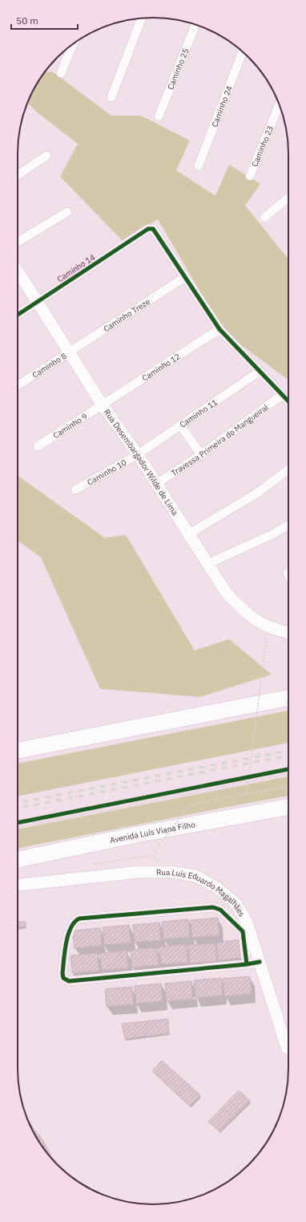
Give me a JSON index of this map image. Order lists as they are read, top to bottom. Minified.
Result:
{"streets":{"highway":["Avenida Luís Viana Filho"],"main road":["Rua Desembargador Wilde de Lima","Rua Luís Eduardo Magalhães"],"street":["Caminho 25","Caminho 24","Caminho 23","Caminho 14","Caminho Treze","Caminho 8","Caminho 12","Caminho 11","Caminho 9","Travessa Primeira do Mangueiral","Caminho 10"]},"crossings":[["Caminho 14","Caminho Treze"],["Caminho 14","Rua Desembargador Wilde de Lima"],["Caminho Treze","Caminho 8"],["Caminho Treze","Rua Desembargador Wilde de Lima"],["Caminho 8","Rua Desembargador Wilde de Lima"],["Caminho 12","Caminho 9"],["Caminho 12","Rua Desembargador Wilde de Lima"],["Caminho 11","Rua Desembargador Wilde de Lima"],["Caminho 11","Caminho 10"],["Caminho 9","Rua Desembargador Wilde de Lima"],["Travessa Primeira do Mangueiral","Rua Desembargador Wilde de Lima"],["Rua Desembargador Wilde de Lima","Caminho 10"]],"scale_bar":"50 m"}
